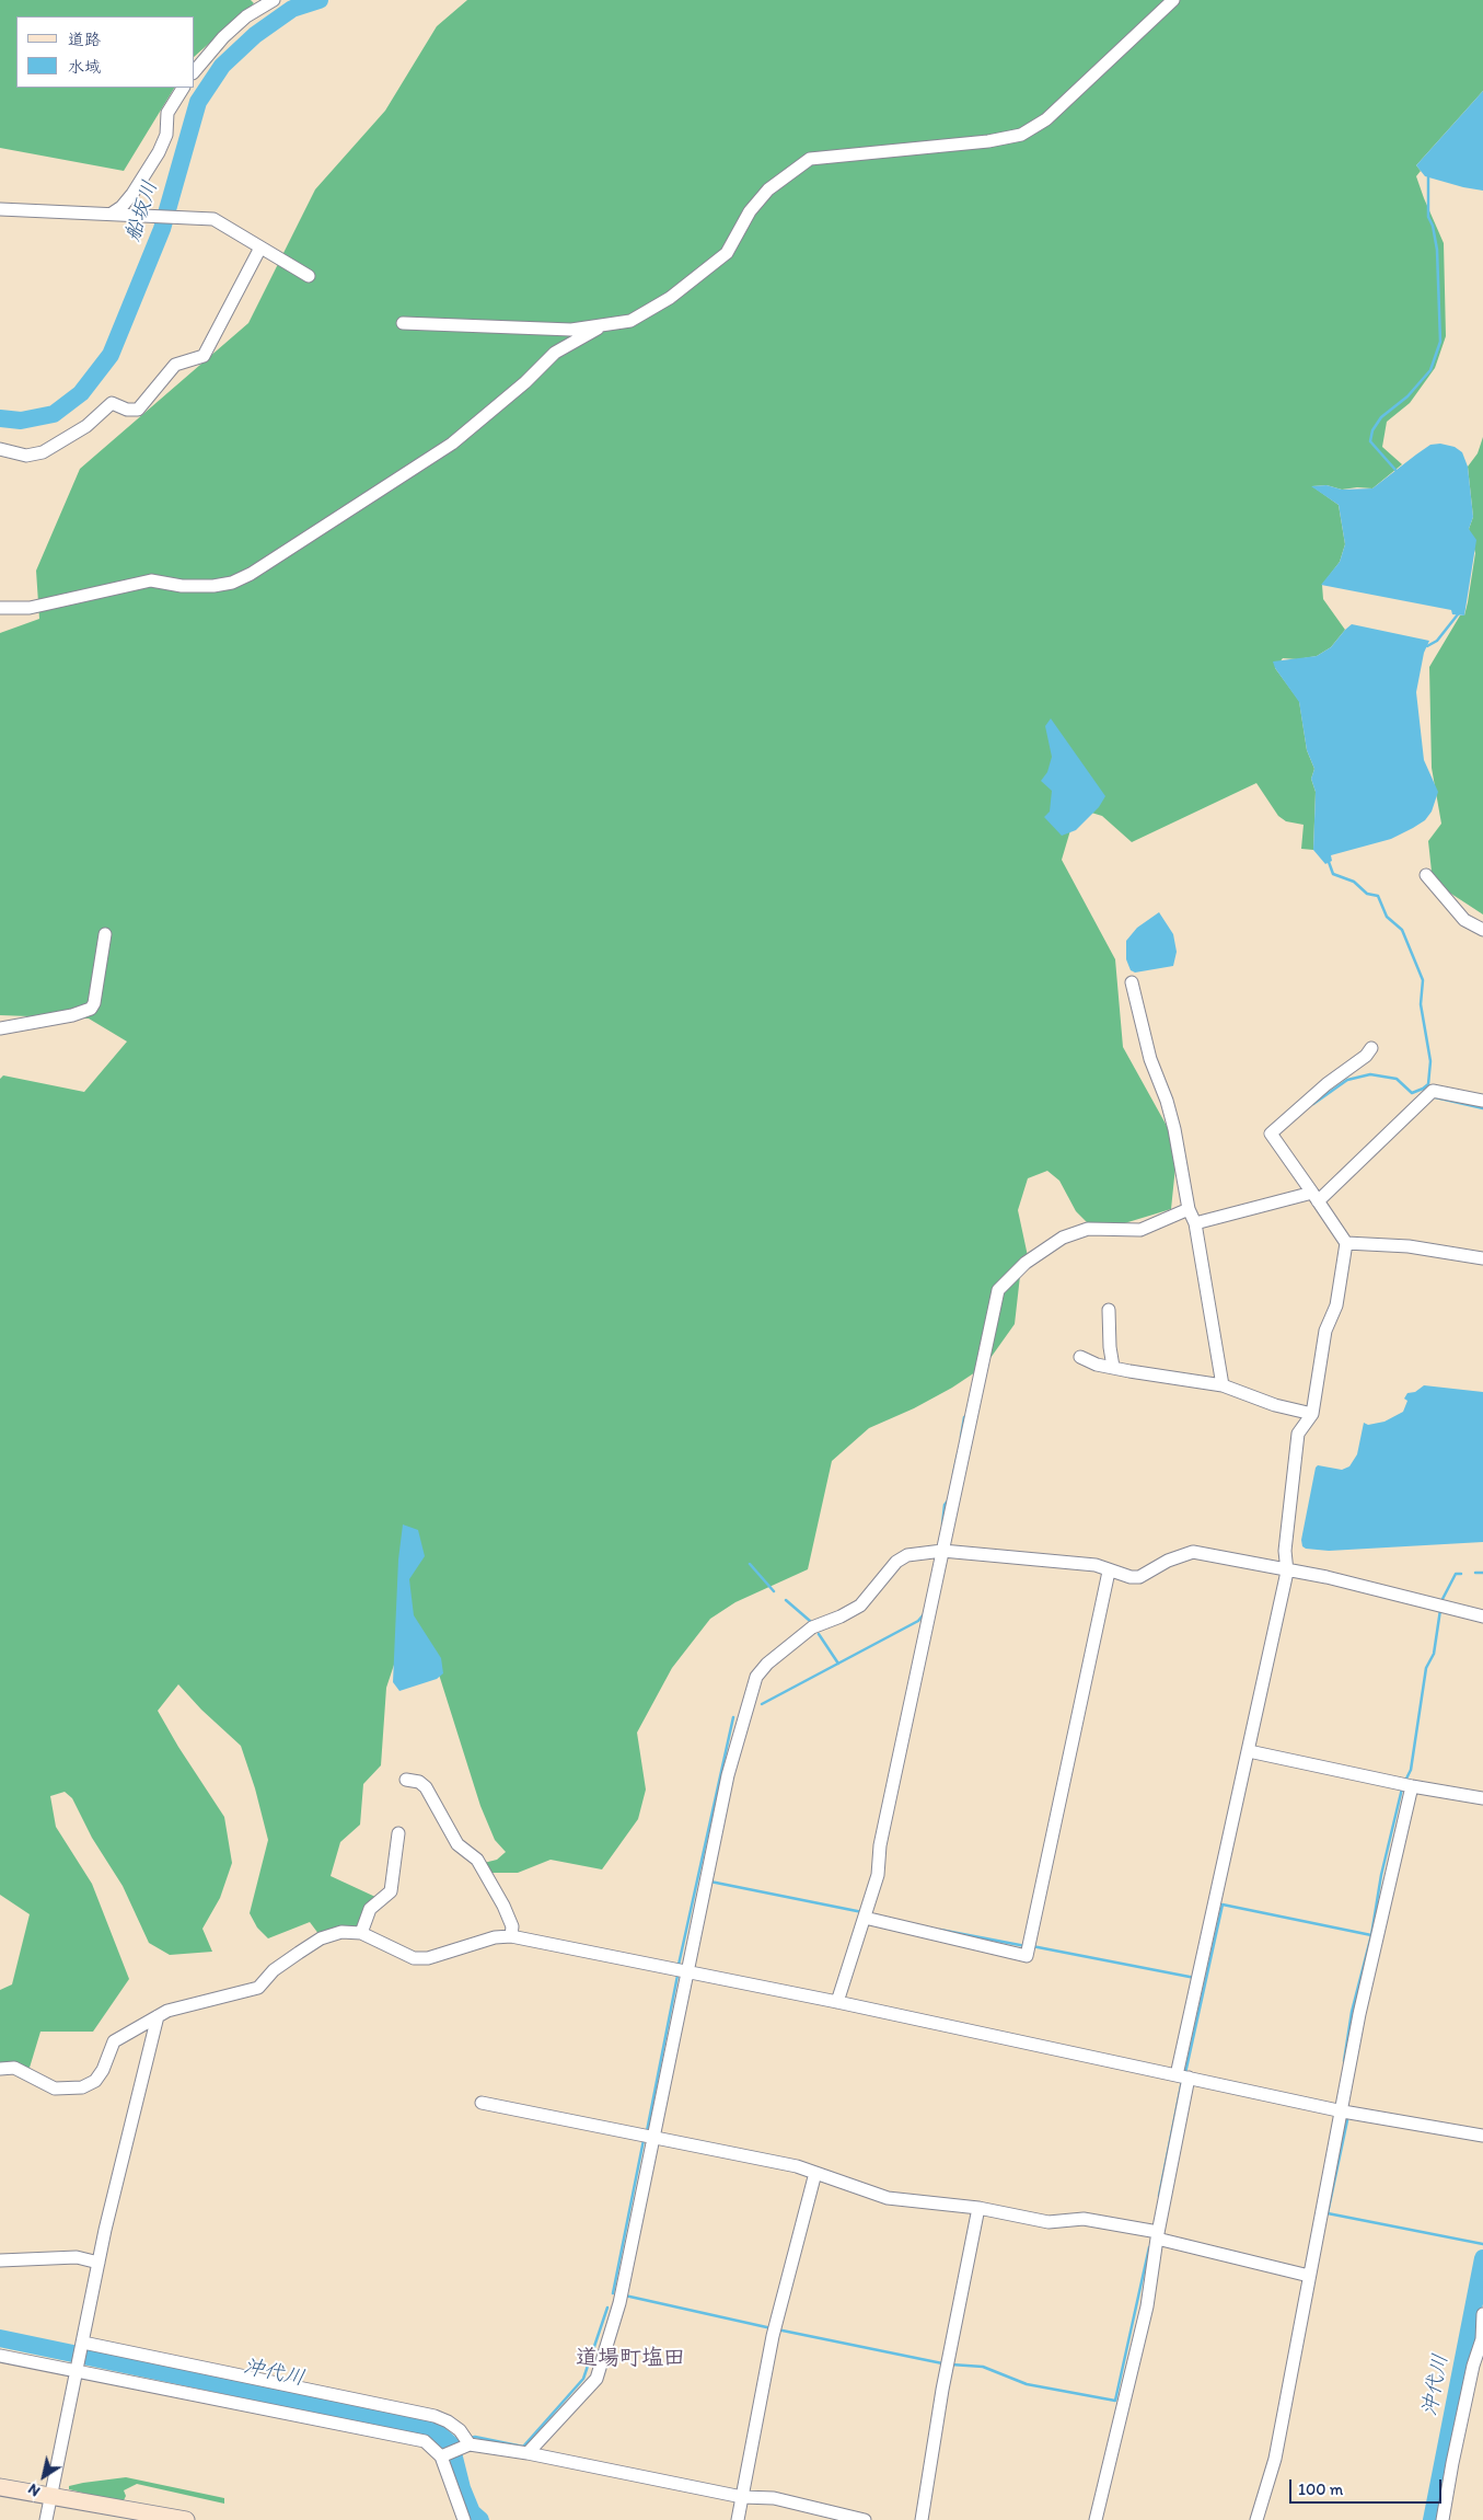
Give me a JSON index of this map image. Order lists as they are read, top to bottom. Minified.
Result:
{"districts":["道場町塩田"],"water":["船坂川","沖代川"],"legend":["道路","水域"],"scale_bar":"100 m","north":"bottom left"}
